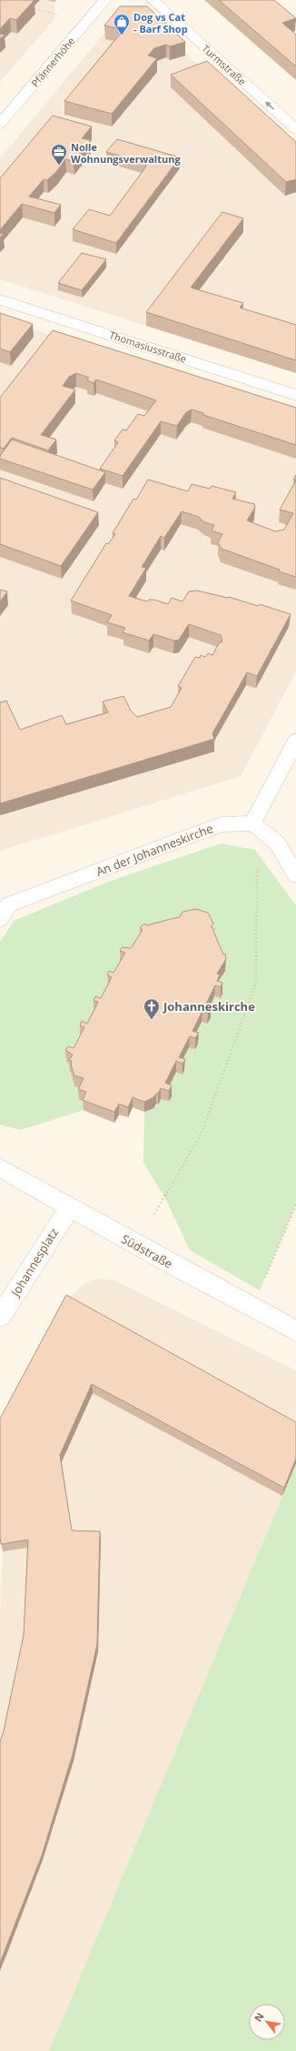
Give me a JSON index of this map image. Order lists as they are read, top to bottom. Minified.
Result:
{"streets":{"street":["Pfännerhöhe","Turmstraße","Thomasiusstraße","An der Johanneskirche","Südstraße","Johannesplatz"]},"crossings":[["Südstraße","Johannesplatz"]],"one_way":["Turmstraße"],"places":{"shop":["Dog vs Cat - Barf Shop"],"office":["Nolle Wohnungsverwaltung"],"church":["Johanneskirche"]},"north":"top left"}
